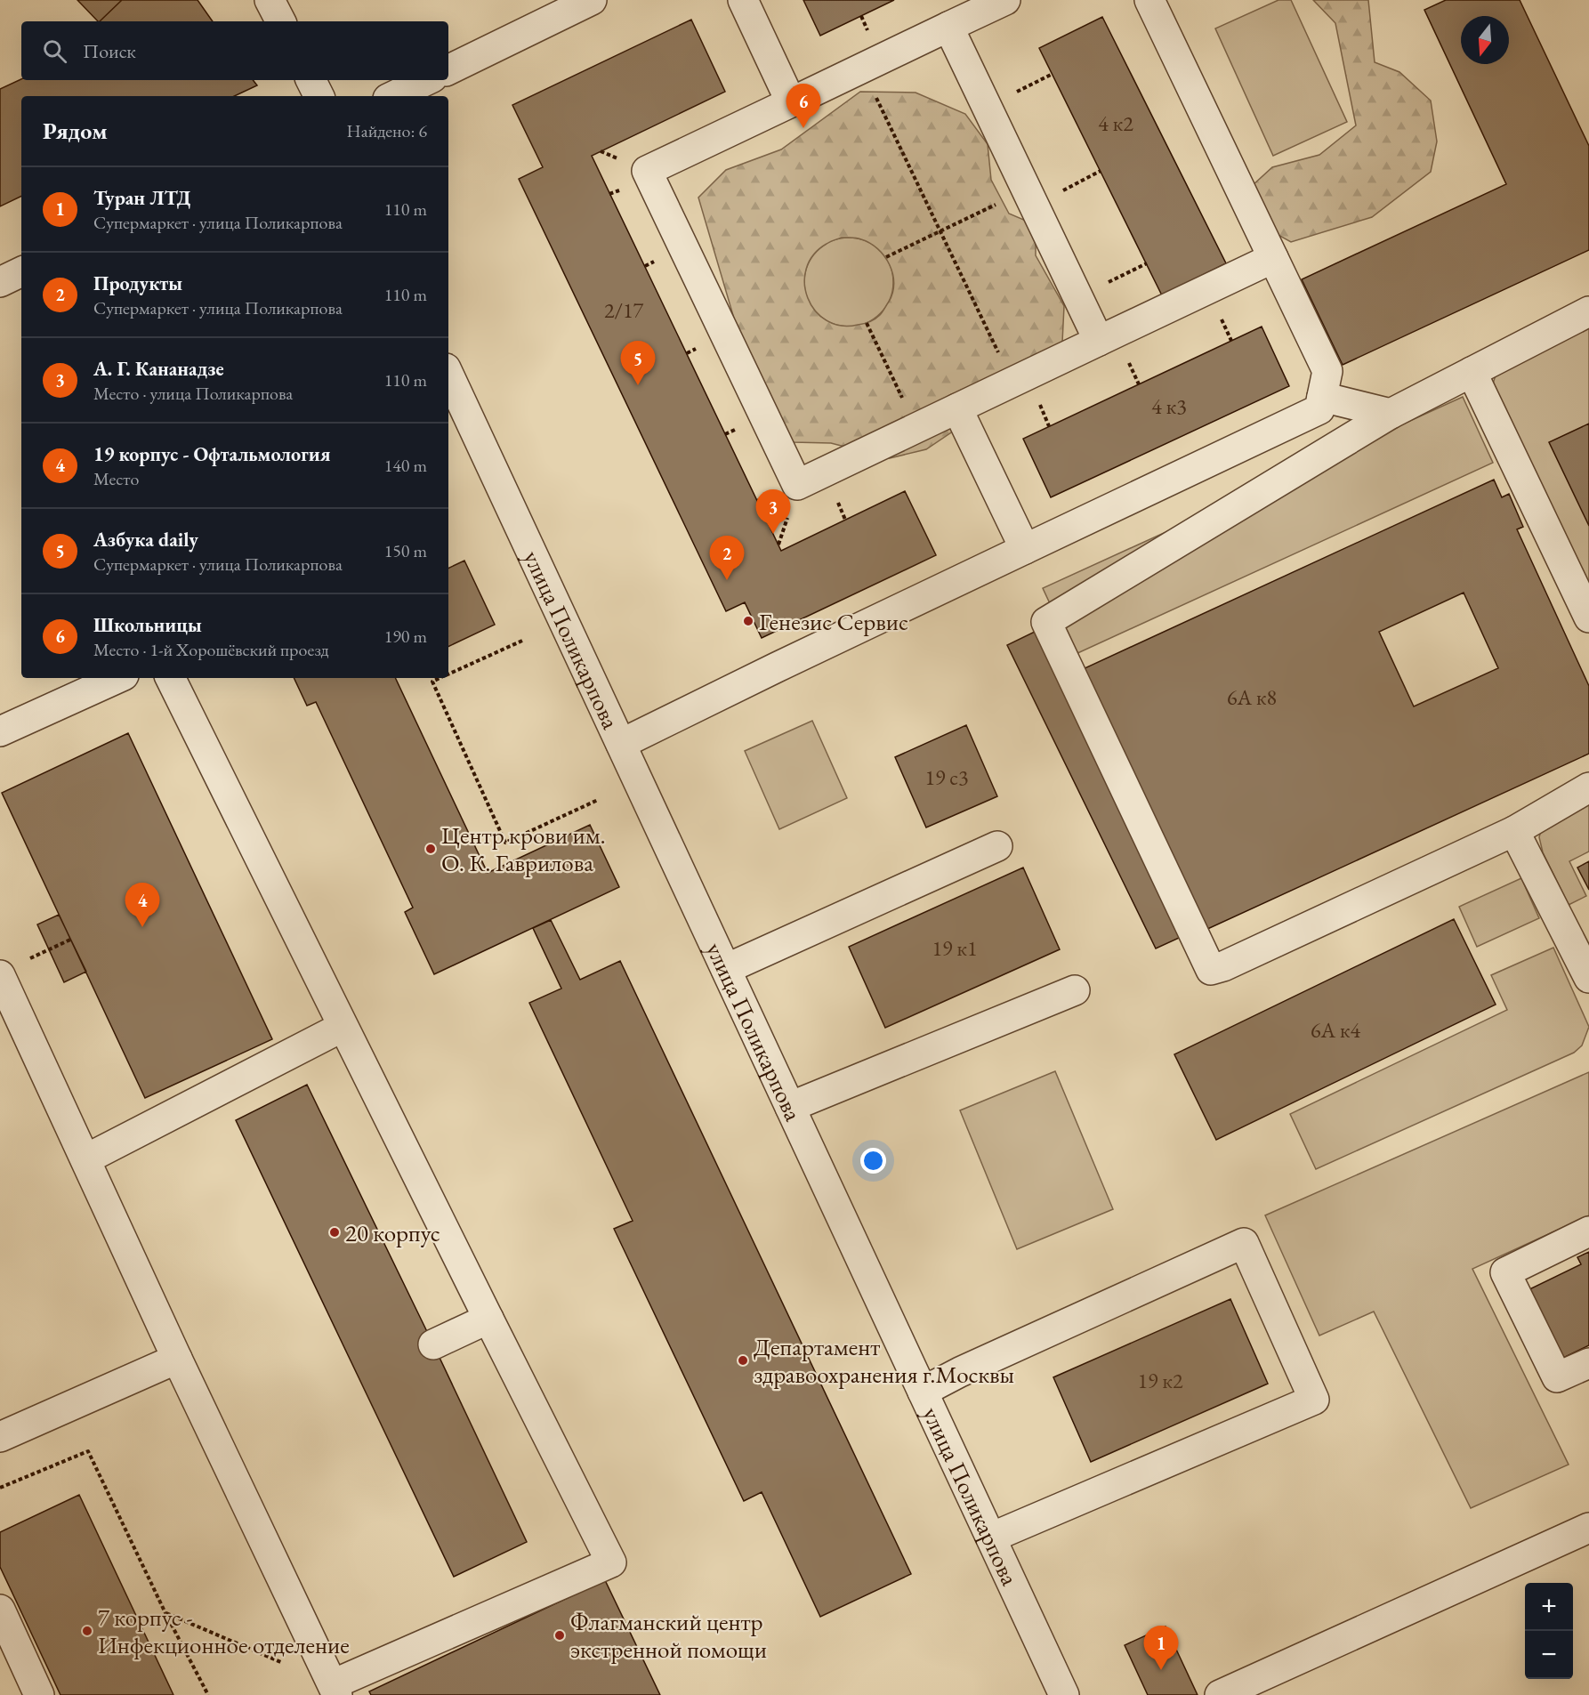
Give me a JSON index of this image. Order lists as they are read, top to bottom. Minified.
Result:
{"streets":{"street":["улица Поликарпова"]},"places":["Генезис Сервис","Центр крови им. О. К. Гаврилова","20 корпус","Департамент здравоохранения г.Москвы","7 корпус - Инфекционное отделение","Флагманский центр экстренной помощи"],"house_numbers":["4 к2","2/17","4 к3","6А к8","19 с3","19 к1","6А к4","19 к2"],"north":"bottom","page":{"search":"Поиск","pins":["6","5","3","2","4","1"],"heading":["Рядом","Найдено: 6"],"list":[{"mark":"1","name":"Туран ЛТД","note":"Супермаркет · улица Поликарпова","value":"110 m"},{"mark":"2","name":"Продукты","note":"Супермаркет · улица Поликарпова","value":"110 m"},{"mark":"3","name":"А. Г. Кананадзе","note":"Место · улица Поликарпова","value":"110 m"},{"mark":"4","name":"19 корпус - Офтальмология","note":"Место","value":"140 m"},{"mark":"5","name":"Азбука daily","note":"Супермаркет · улица Поликарпова","value":"150 m"},{"mark":"6","name":"Школьницы","note":"Место · 1-й Хорошёвский проезд","value":"190 m"}],"map_buttons":["+","−"]}}
